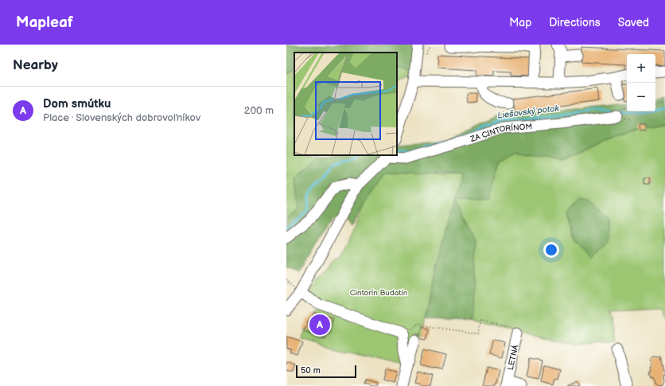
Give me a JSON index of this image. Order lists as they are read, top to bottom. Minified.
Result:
{"streets":{"street":["ZA CINTORÍNOM","LETNÁ"]},"water":["Liešovský potok"],"parks":["Cintorín Budatín"],"scale_bar":"50 m","page":{"header":"Mapleaf","nav":["Map","Directions","Saved"],"heading":"Nearby","map_buttons":["+","−"],"list":[{"mark":"A","name":"Dom smútku","note":"Place · Slovenských dobrovoľníkov","value":"200 m"}],"pins":"A","scale":"50 m"}}
